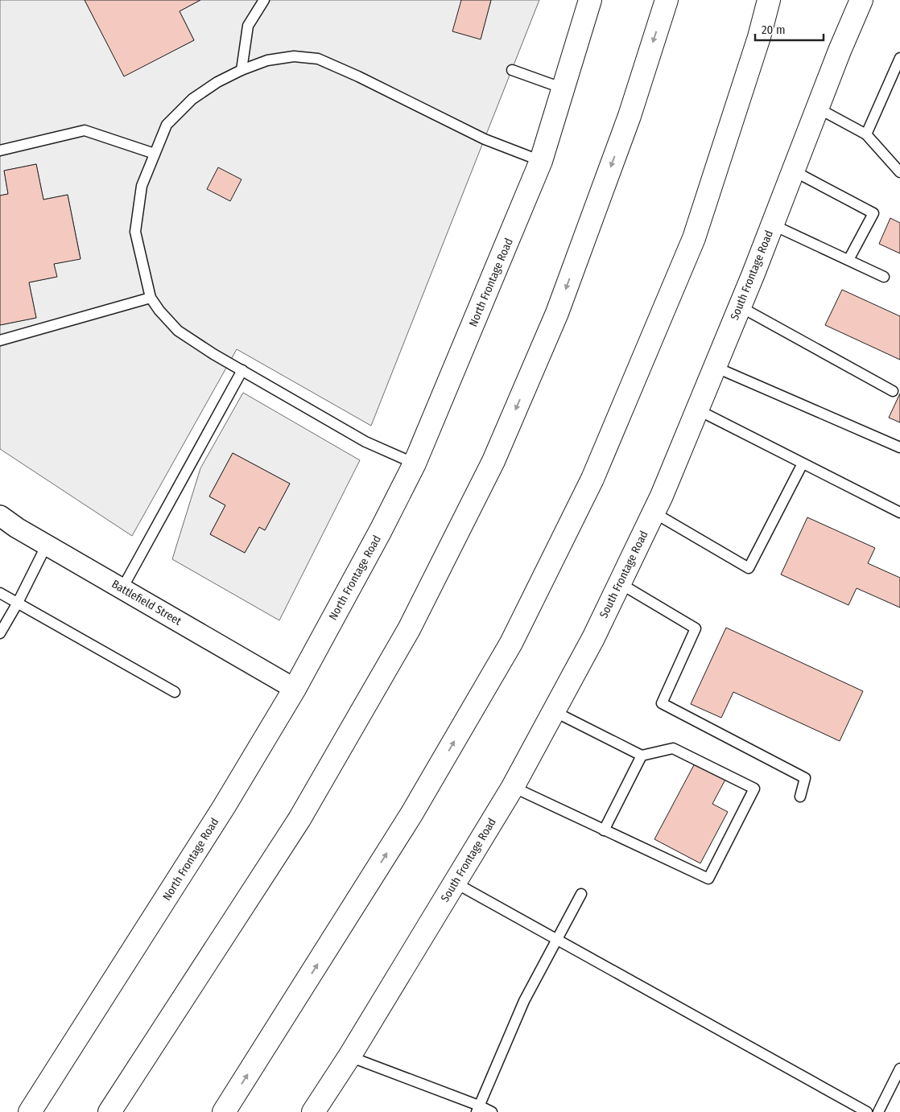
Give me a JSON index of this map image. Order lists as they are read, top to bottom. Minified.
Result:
{"streets":{"main road":["South Frontage Road","North Frontage Road"],"street":["Battlefield Street"]},"crossings":[["North Frontage Road","Battlefield Street"]],"scale_bar":"20 m"}
